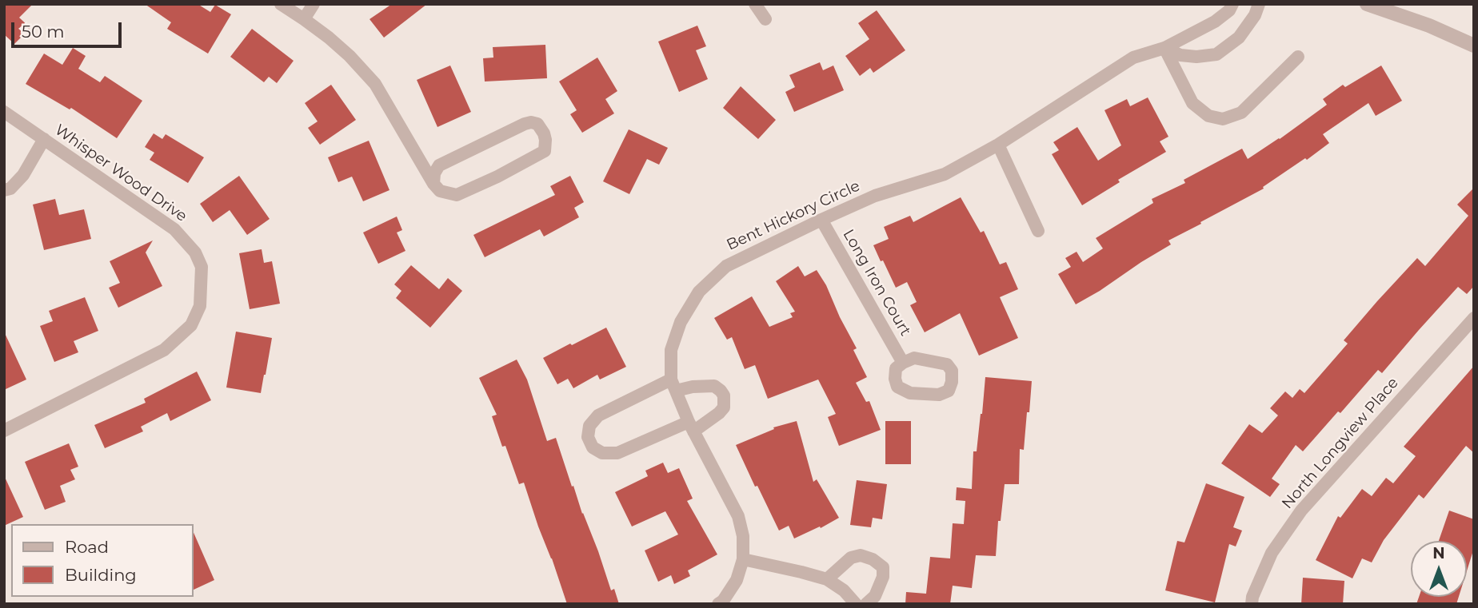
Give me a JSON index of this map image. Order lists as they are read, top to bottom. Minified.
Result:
{"streets":{"street":["Whisper Wood Drive","Bent Hickory Circle","Long Iron Court","North Longview Place"]},"crossings":[["Bent Hickory Circle","Long Iron Court"]],"legend":["Road","Building"],"scale_bar":"50 m","north":"top"}
